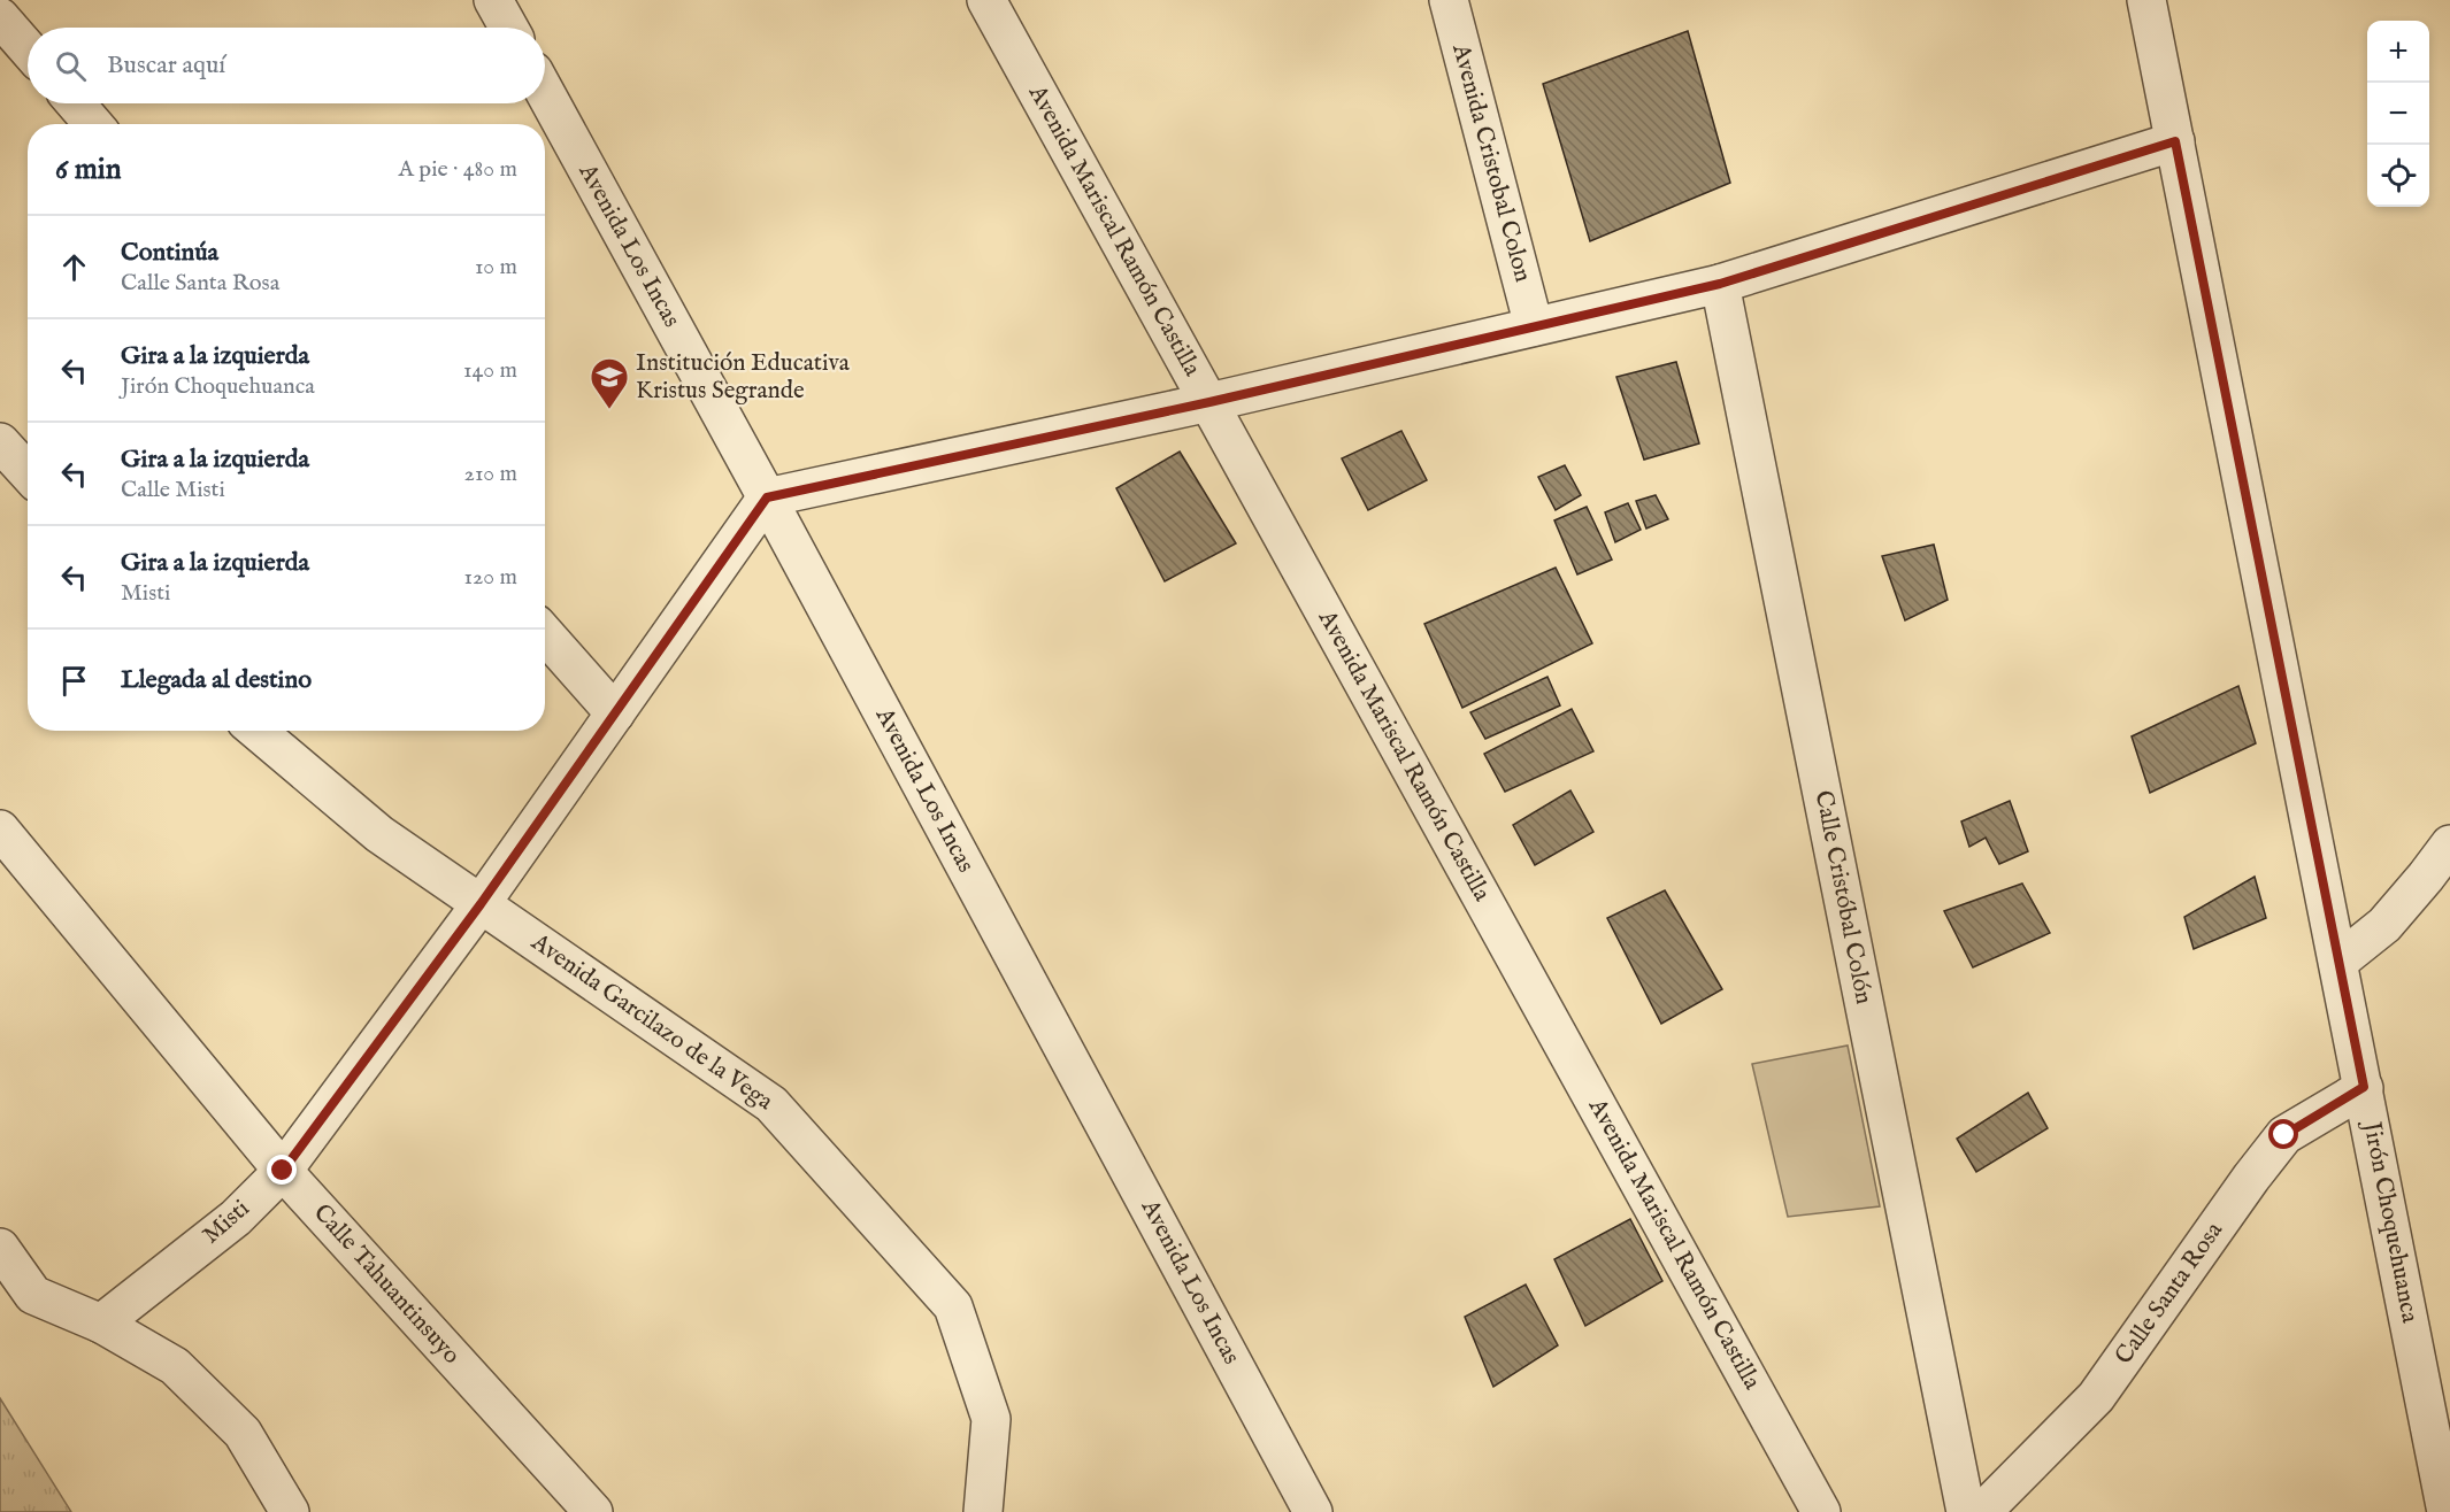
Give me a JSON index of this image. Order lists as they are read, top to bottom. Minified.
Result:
{"streets":{"street":["Avenida Cristobal Colon","Avenida Mariscal Ramón Castilla","Avenida Los Incas","Calle Cristóbal Colón","Avenida Garcilazo de la Vega","Misti","Jirón Choquehuanca","Calle Tahuantinsuyo","Calle Santa Rosa"]},"crossings":[["Avenida Los Incas","Misti"],["Avenida Garcilazo de la Vega","Misti"],["Misti","Calle Tahuantinsuyo"],["Jirón Choquehuanca","Calle Santa Rosa"]],"places":{"school or university":["Institución Educativa Kristus Segrande"]},"page":{"map_buttons":["+","−"],"search":"Buscar aquí","heading":["6 min","A pie · 480 m"],"list":[["Continúa","Calle Santa Rosa","10 m"],["Gira a la izquierda","Jirón Choquehuanca","140 m"],["Gira a la izquierda","Calle Misti","210 m"],["Gira a la izquierda","Misti","120 m"],"Llegada al destino"]}}
